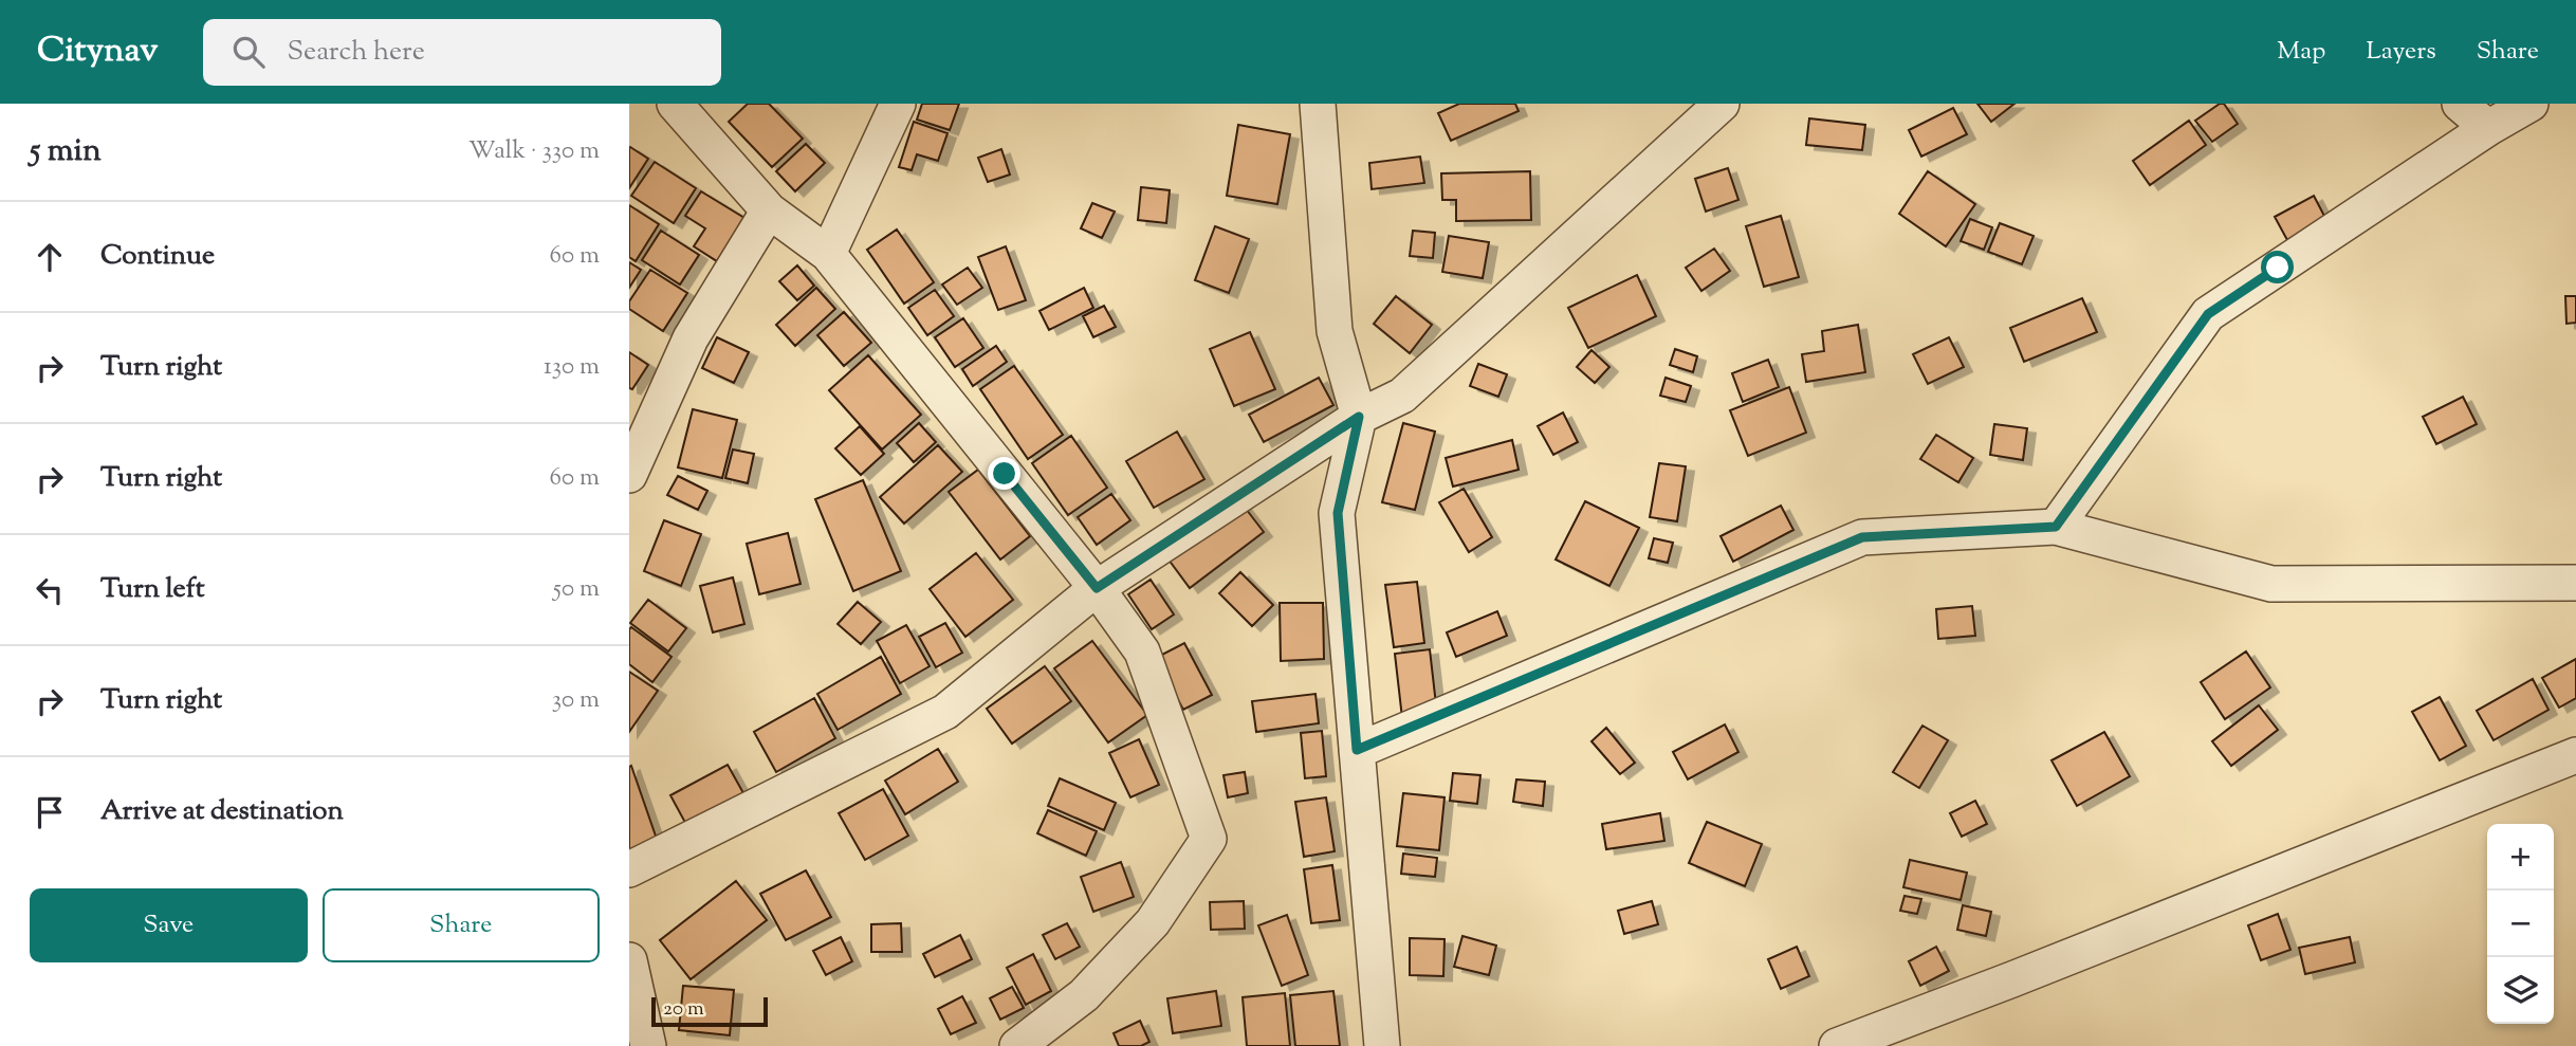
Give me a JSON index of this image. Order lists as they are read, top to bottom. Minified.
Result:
{"scale_bar":"20 m","page":{"header":"Citynav","search":"Search here","nav":["Map","Layers","Share"],"heading":["5 min","Walk · 330 m"],"list":[["Continue","60 m"],["Turn right","130 m"],["Turn right","60 m"],["Turn left","50 m"],["Turn right","30 m"],"Arrive at destination"],"map_buttons":["+","−"],"buttons":["Save","Share"],"scale":"20 m"}}
